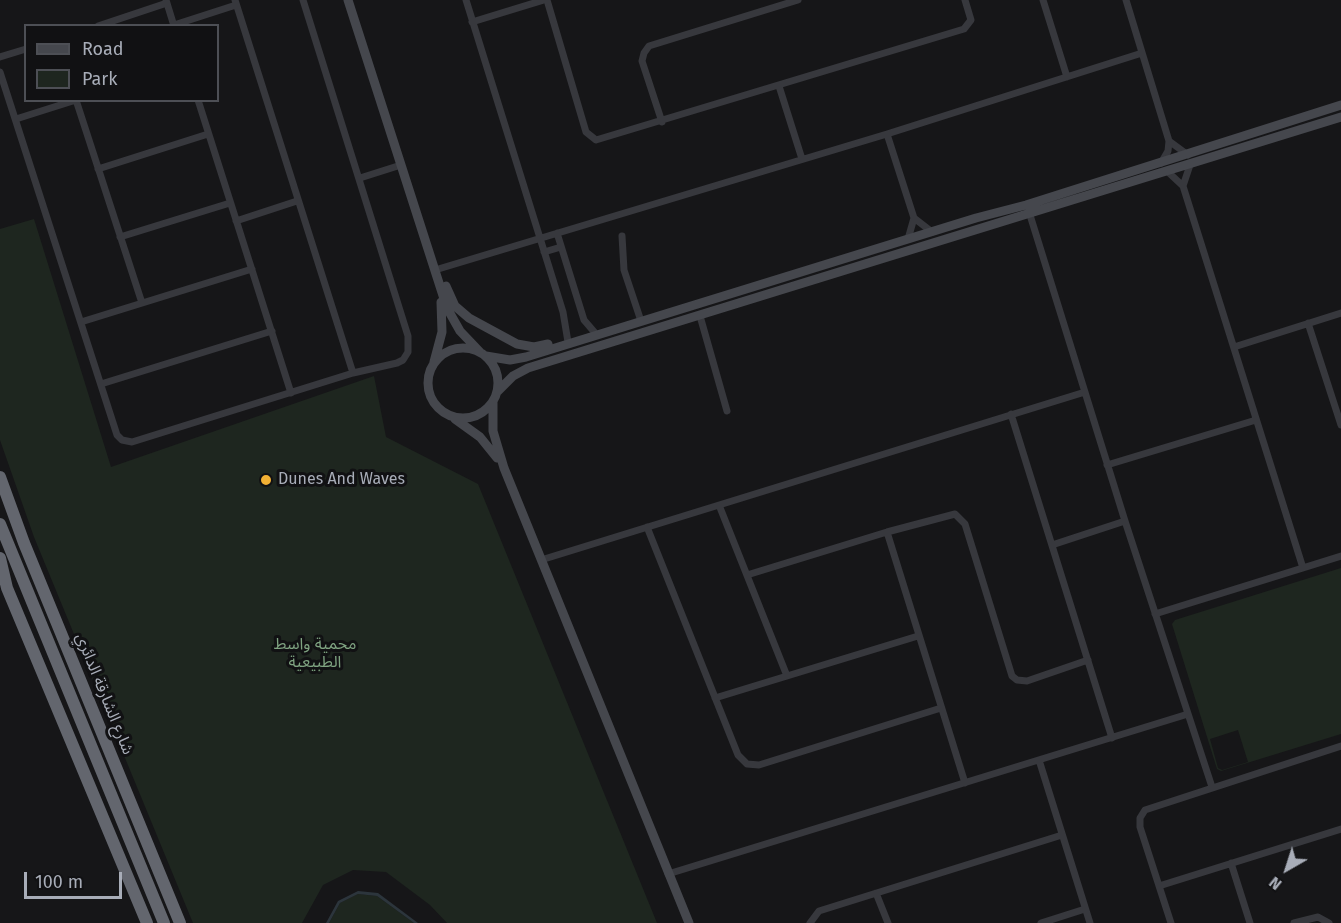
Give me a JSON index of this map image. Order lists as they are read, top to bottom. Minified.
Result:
{"streets":{"highway":["شارع الشارقة الدائري"]},"parks":["محمية واسط الطبيعية"],"places":["Dunes And Waves"],"legend":["Road","Park"],"scale_bar":"100 m","north":"bottom left"}
